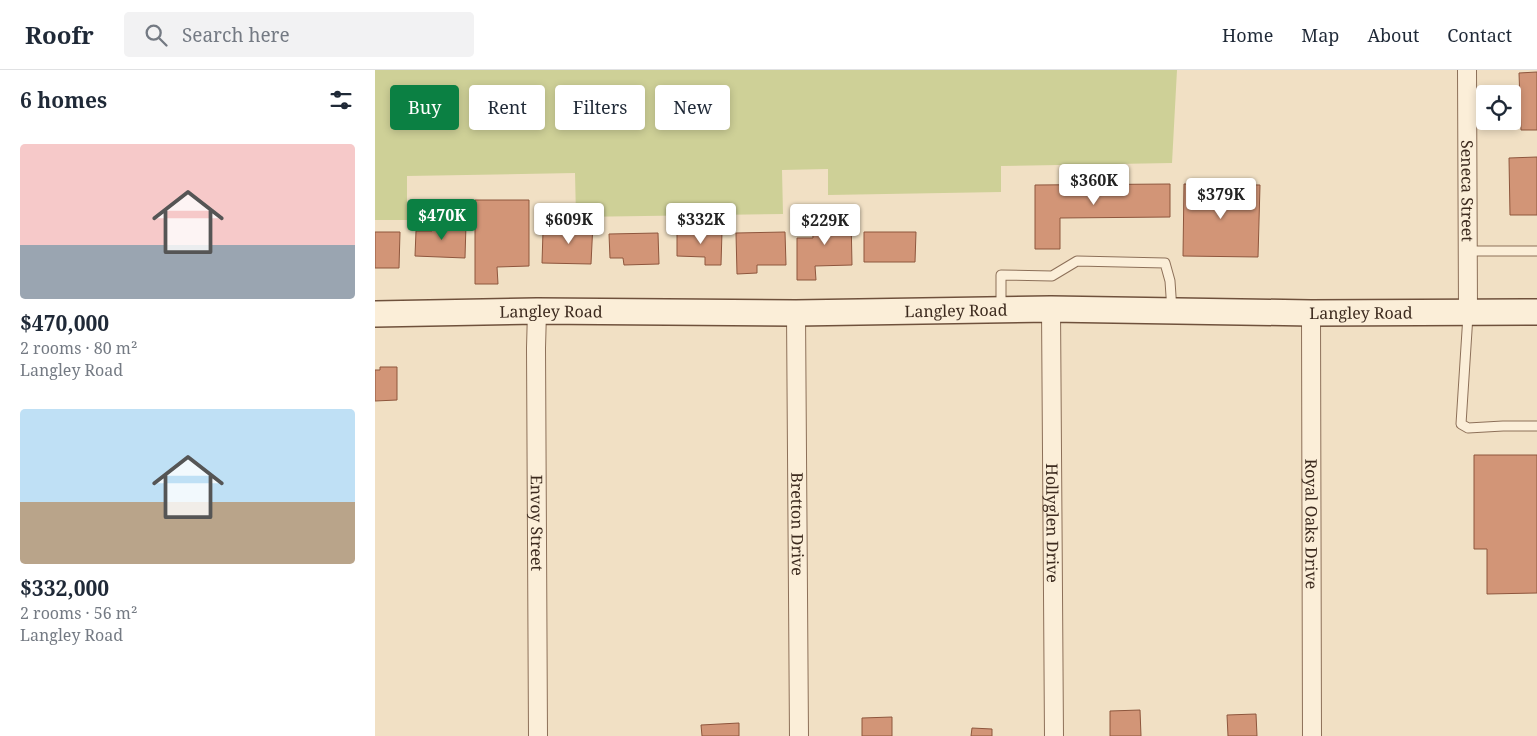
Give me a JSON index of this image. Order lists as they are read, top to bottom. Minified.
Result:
{"streets":{"street":["Seneca Street","Langley Road","Hollyglen Drive","Envoy Street","Bretton Drive","Royal Oaks Drive"]},"crossings":[["Seneca Street","Langley Road"],["Langley Road","Hollyglen Drive"],["Langley Road","Envoy Street"],["Langley Road","Bretton Drive"],["Langley Road","Royal Oaks Drive"]],"page":{"header":"Roofr","search":"Search here","nav":["Home","Map","About","Contact"],"heading":"6 homes","chip":["Buy","Rent","Filters","New"],"list":[{"name":"$470,000","note":"2 rooms · 80 m² · Langley Road"},{"name":"$332,000","note":"2 rooms · 56 m² · Langley Road"}],"price":["$360K","$379K","$470K","$609K","$332K","$229K"]}}
